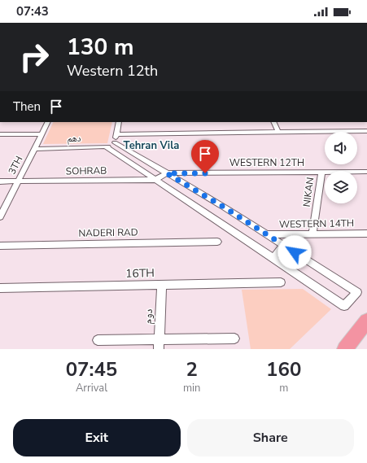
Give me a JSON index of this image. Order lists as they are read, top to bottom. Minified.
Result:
{"streets":{"street":["دهم","WESTERN 12TH","3TH","SOHRAB","NIKAN","WESTERN 14TH","NADERI RAD","16TH","دوم"]},"crossings":[["دهم","3TH"],["WESTERN 12TH","NIKAN"],["3TH","SOHRAB"],["NIKAN","WESTERN 14TH"],["16TH","دوم"]],"districts":["Tehran Vila"],"page":{"status":"07:43","turn":["130 m","Western 12th"],"then":"Then","eta":["07:45","Arrival","2","min","160","m"],"buttons":["Exit","Share"]}}
